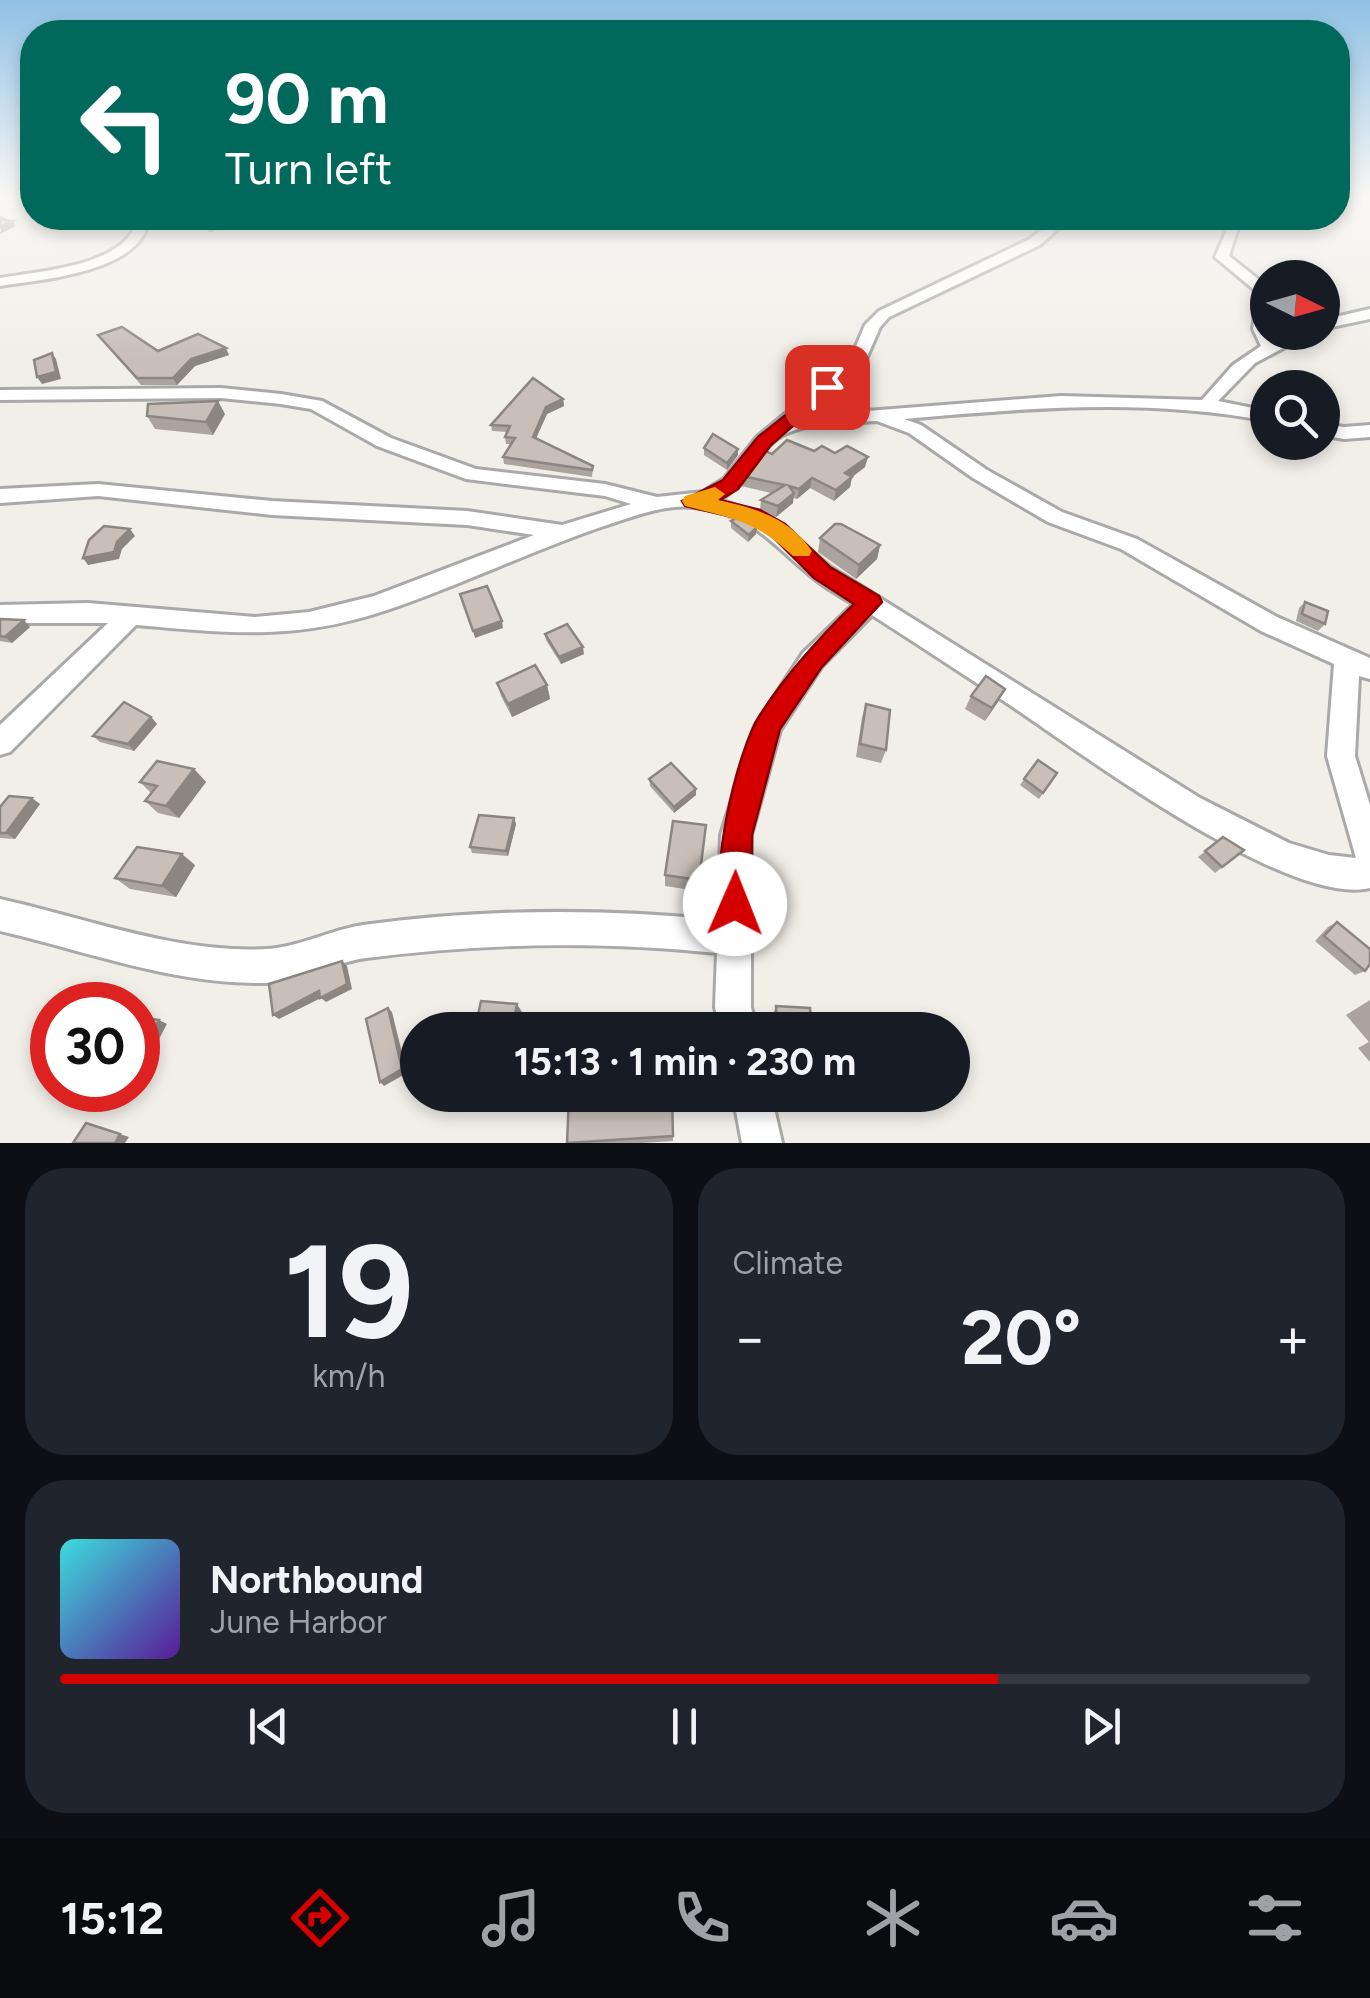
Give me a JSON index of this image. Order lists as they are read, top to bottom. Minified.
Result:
{"north":"right","page":{"turn":["90 m","Turn left"],"limit":"30","trip":"15:13 · 1 min · 230 m","tile":[["19","km/h"],"Climate"],"heat":["−","20°","+"],"song":["Northbound","June Harbor"],"tabs":"15:12"}}
